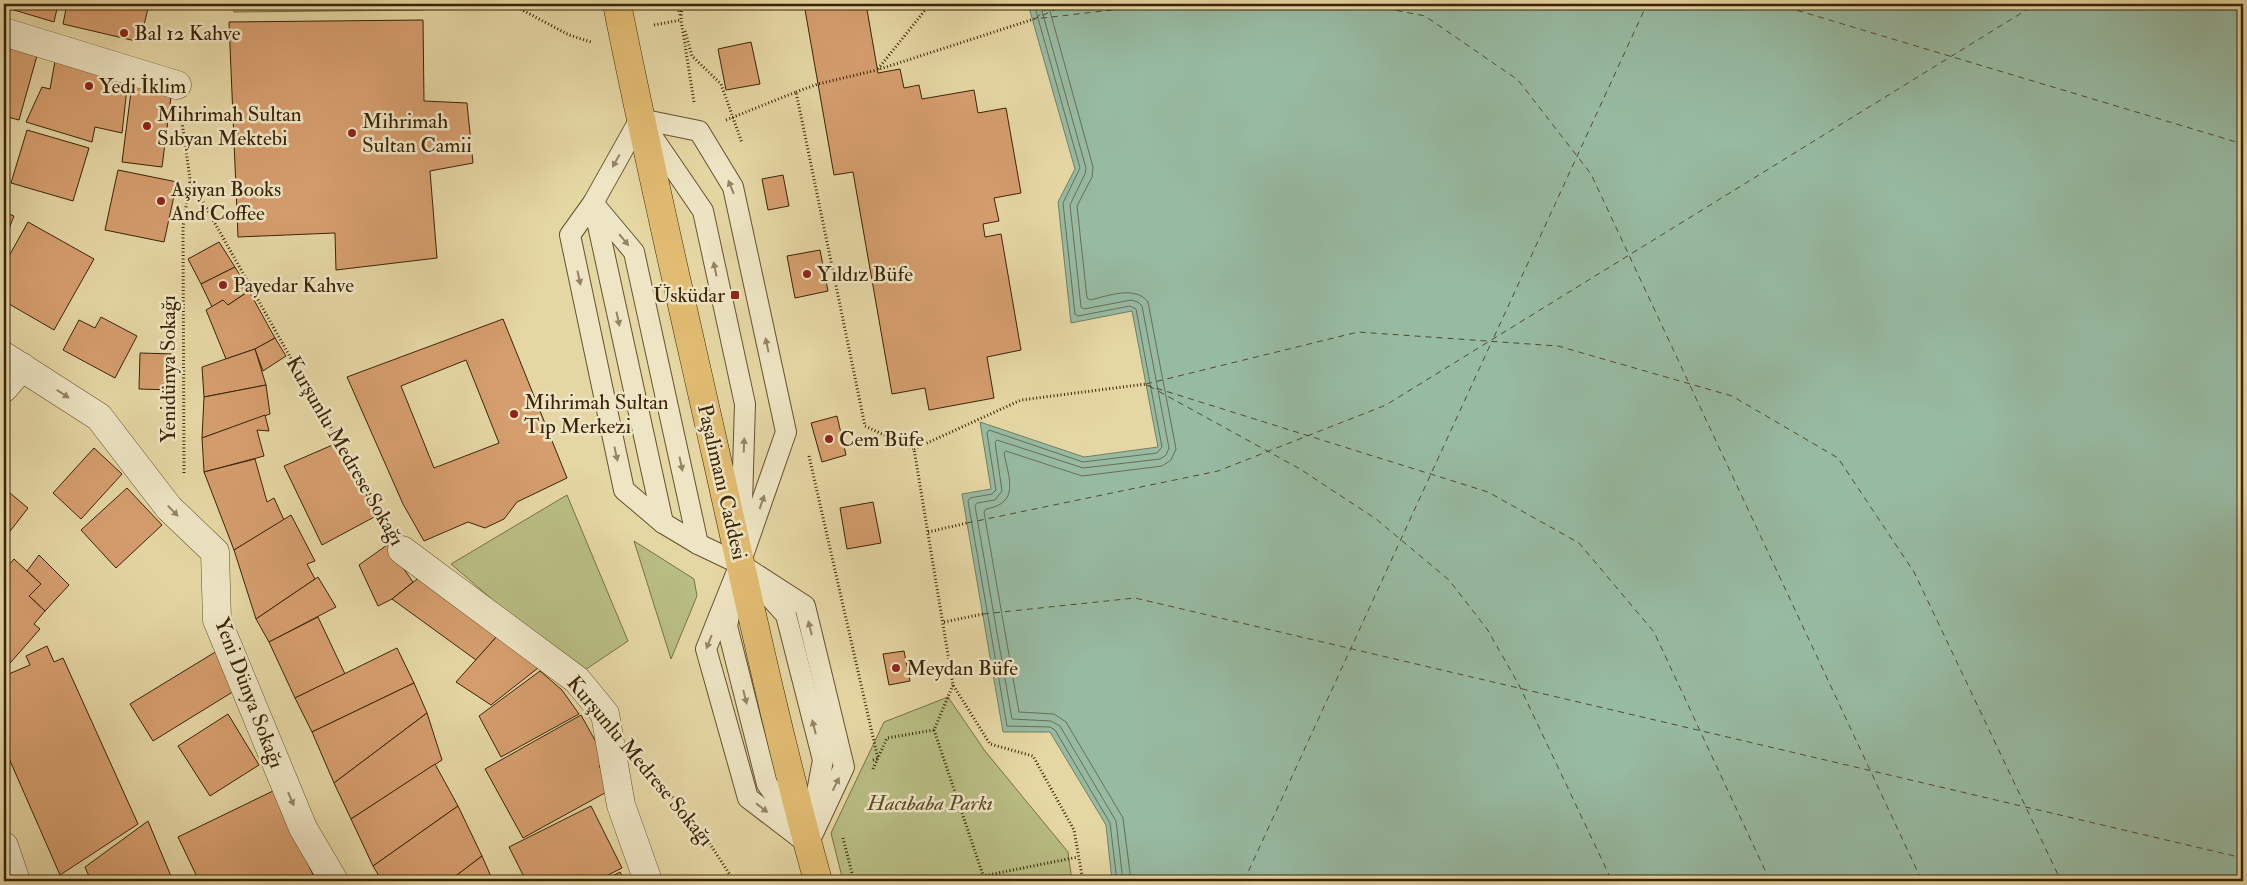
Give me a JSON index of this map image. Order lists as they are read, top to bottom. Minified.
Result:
{"streets":{"main road":["Paşalimanı Caddesi"],"street":["Kurşunlu Medrese Sokağı","Yeni Dünya Sokağı"],"path":["Yenidünya Sokağı"]},"crossings":[["Yenidünya Sokağı","Kurşunlu Medrese Sokağı"]],"one_way":["Yeni Dünya Sokağı"],"parks":["Hacıbaba Parkı"],"places":{"other":["Bal 12 Kahve","Yedi İklim","Mihrimah Sultan Sıbyan Mektebi","Mihrimah Sultan Camii","Aşiyan Books And Coffee","Yıldız Büfe","Payedar Kahve","Mihrimah Sultan Tıp Merkezi","Cem Büfe","Meydan Büfe"],"transit":["Üsküdar"]}}
